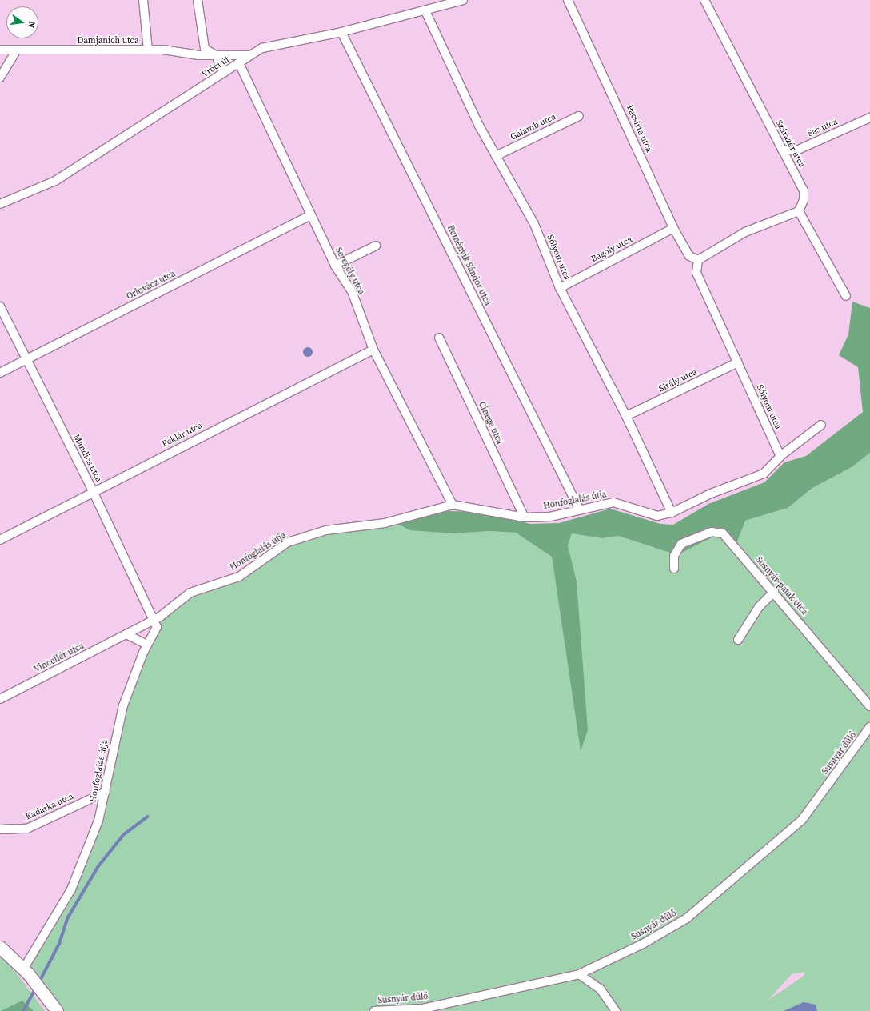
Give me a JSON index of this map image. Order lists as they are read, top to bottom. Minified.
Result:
{"streets":{"street":["Damjanich utca","Vróci út","Galamb utca","Sas utca","Pacsirta utca","Szárazér utca","Bagoly utca","Sólyom utca","Reményik Sándor utca","Seregély utca","Orlovácz utca","Sirály utca","Cinege utca","Peklár utca","Mandics utca","Honfoglalás útja","Susnyár-patak utca","Vincellér utca","Susnyár dűlő","Kadarka utca"]},"crossings":[["Damjanich utca","Vróci út"],["Vróci út","Sólyom utca"],["Vróci út","Reményik Sándor utca"],["Vróci út","Seregély utca"],["Galamb utca","Sólyom utca"],["Sas utca","Szárazér utca"],["Pacsirta utca","Bagoly utca"],["Pacsirta utca","Sólyom utca"],["Bagoly utca","Sólyom utca"],["Sólyom utca","Sirály utca"],["Sólyom utca","Honfoglalás útja"],["Reményik Sándor utca","Honfoglalás útja"],["Seregély utca","Orlovácz utca"],["Seregély utca","Peklár utca"],["Seregély utca","Honfoglalás útja"],["Orlovácz utca","Mandics utca"],["Cinege utca","Honfoglalás útja"],["Peklár utca","Mandics utca"],["Mandics utca","Honfoglalás útja"],["Mandics utca","Vincellér utca"],["Honfoglalás útja","Vincellér utca"],["Honfoglalás útja","Kadarka utca"]],"north":"right"}
